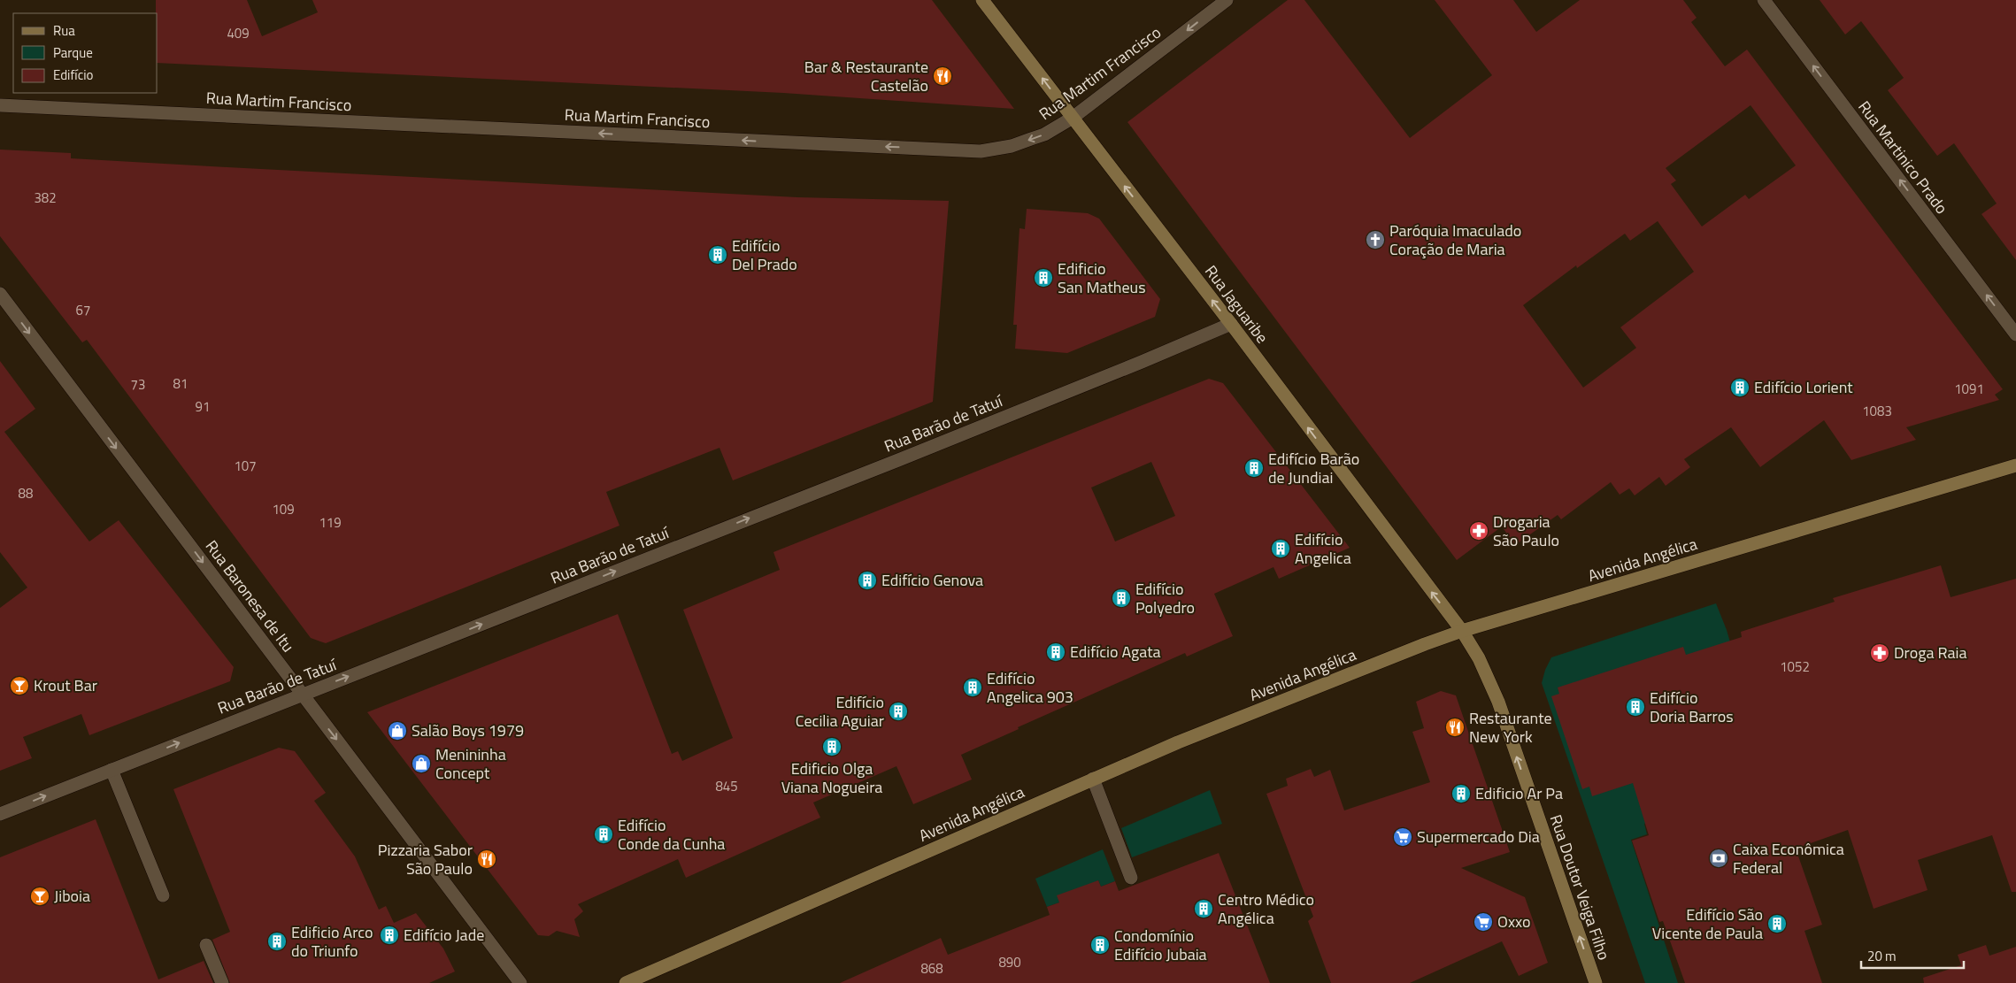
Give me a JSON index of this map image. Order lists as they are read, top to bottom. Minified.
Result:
{"streets":{"main road":["Rua Jaguaribe","Avenida Angélica","Rua Doutor Veiga Filho"],"street":["Rua Martim Francisco","Rua Martinico Prado","Rua Barão de Tatuí","Rua Baronesa de Itu"]},"crossings":[["Rua Martim Francisco","Rua Jaguaribe"],["Rua Jaguaribe","Rua Barão de Tatuí"],["Rua Jaguaribe","Avenida Angélica"],["Rua Jaguaribe","Rua Doutor Veiga Filho"],["Rua Barão de Tatuí","Rua Baronesa de Itu"],["Avenida Angélica","Rua Doutor Veiga Filho"]],"one_way":["Rua Martim Francisco","Rua Martinico Prado","Rua Jaguaribe","Rua Barão de Tatuí","Rua Baronesa de Itu","Rua Doutor Veiga Filho"],"places":{"restaurant":["Bar & Restaurante Castelão","Restaurante New York","Pizzaria Sabor São Paulo"],"church":["Paróquia Imaculado Coração de Maria"],"building":["Edifício Del Prado","Edificio San Matheus","Edifício Lorient","Edifício Barão de Jundiai","Edifício Angelica","Edifício Genova","Edifício Polyedro","Edifício Agata","Edifício Angelica 903","Edifício Doria Barros","Edifício Cecilia Aguiar","Edificio Olga Viana Nogueira","Edificio Ar Pa","Edifício Conde da Cunha","Centro Médico Angélica","Edifício São Vicente de Paula","Edifício Jade","Edificio Arco do Triunfo","Condomínio Edifício Jubaia"],"pharmacy":["Drogaria São Paulo","Droga Raia"],"bar":["Krout Bar","Jiboia"],"shop":["Salão Boys 1979","Menininha Concept"],"supermarket":["Supermercado Dia","Oxxo"],"bank":["Caixa Econômica Federal"]},"house_numbers":["409","382","67","81","73","1091","91","1083","107","88","109","119","1052","845","890","868"],"legend":["Rua","Parque","Edifício"],"scale_bar":"20 m"}
